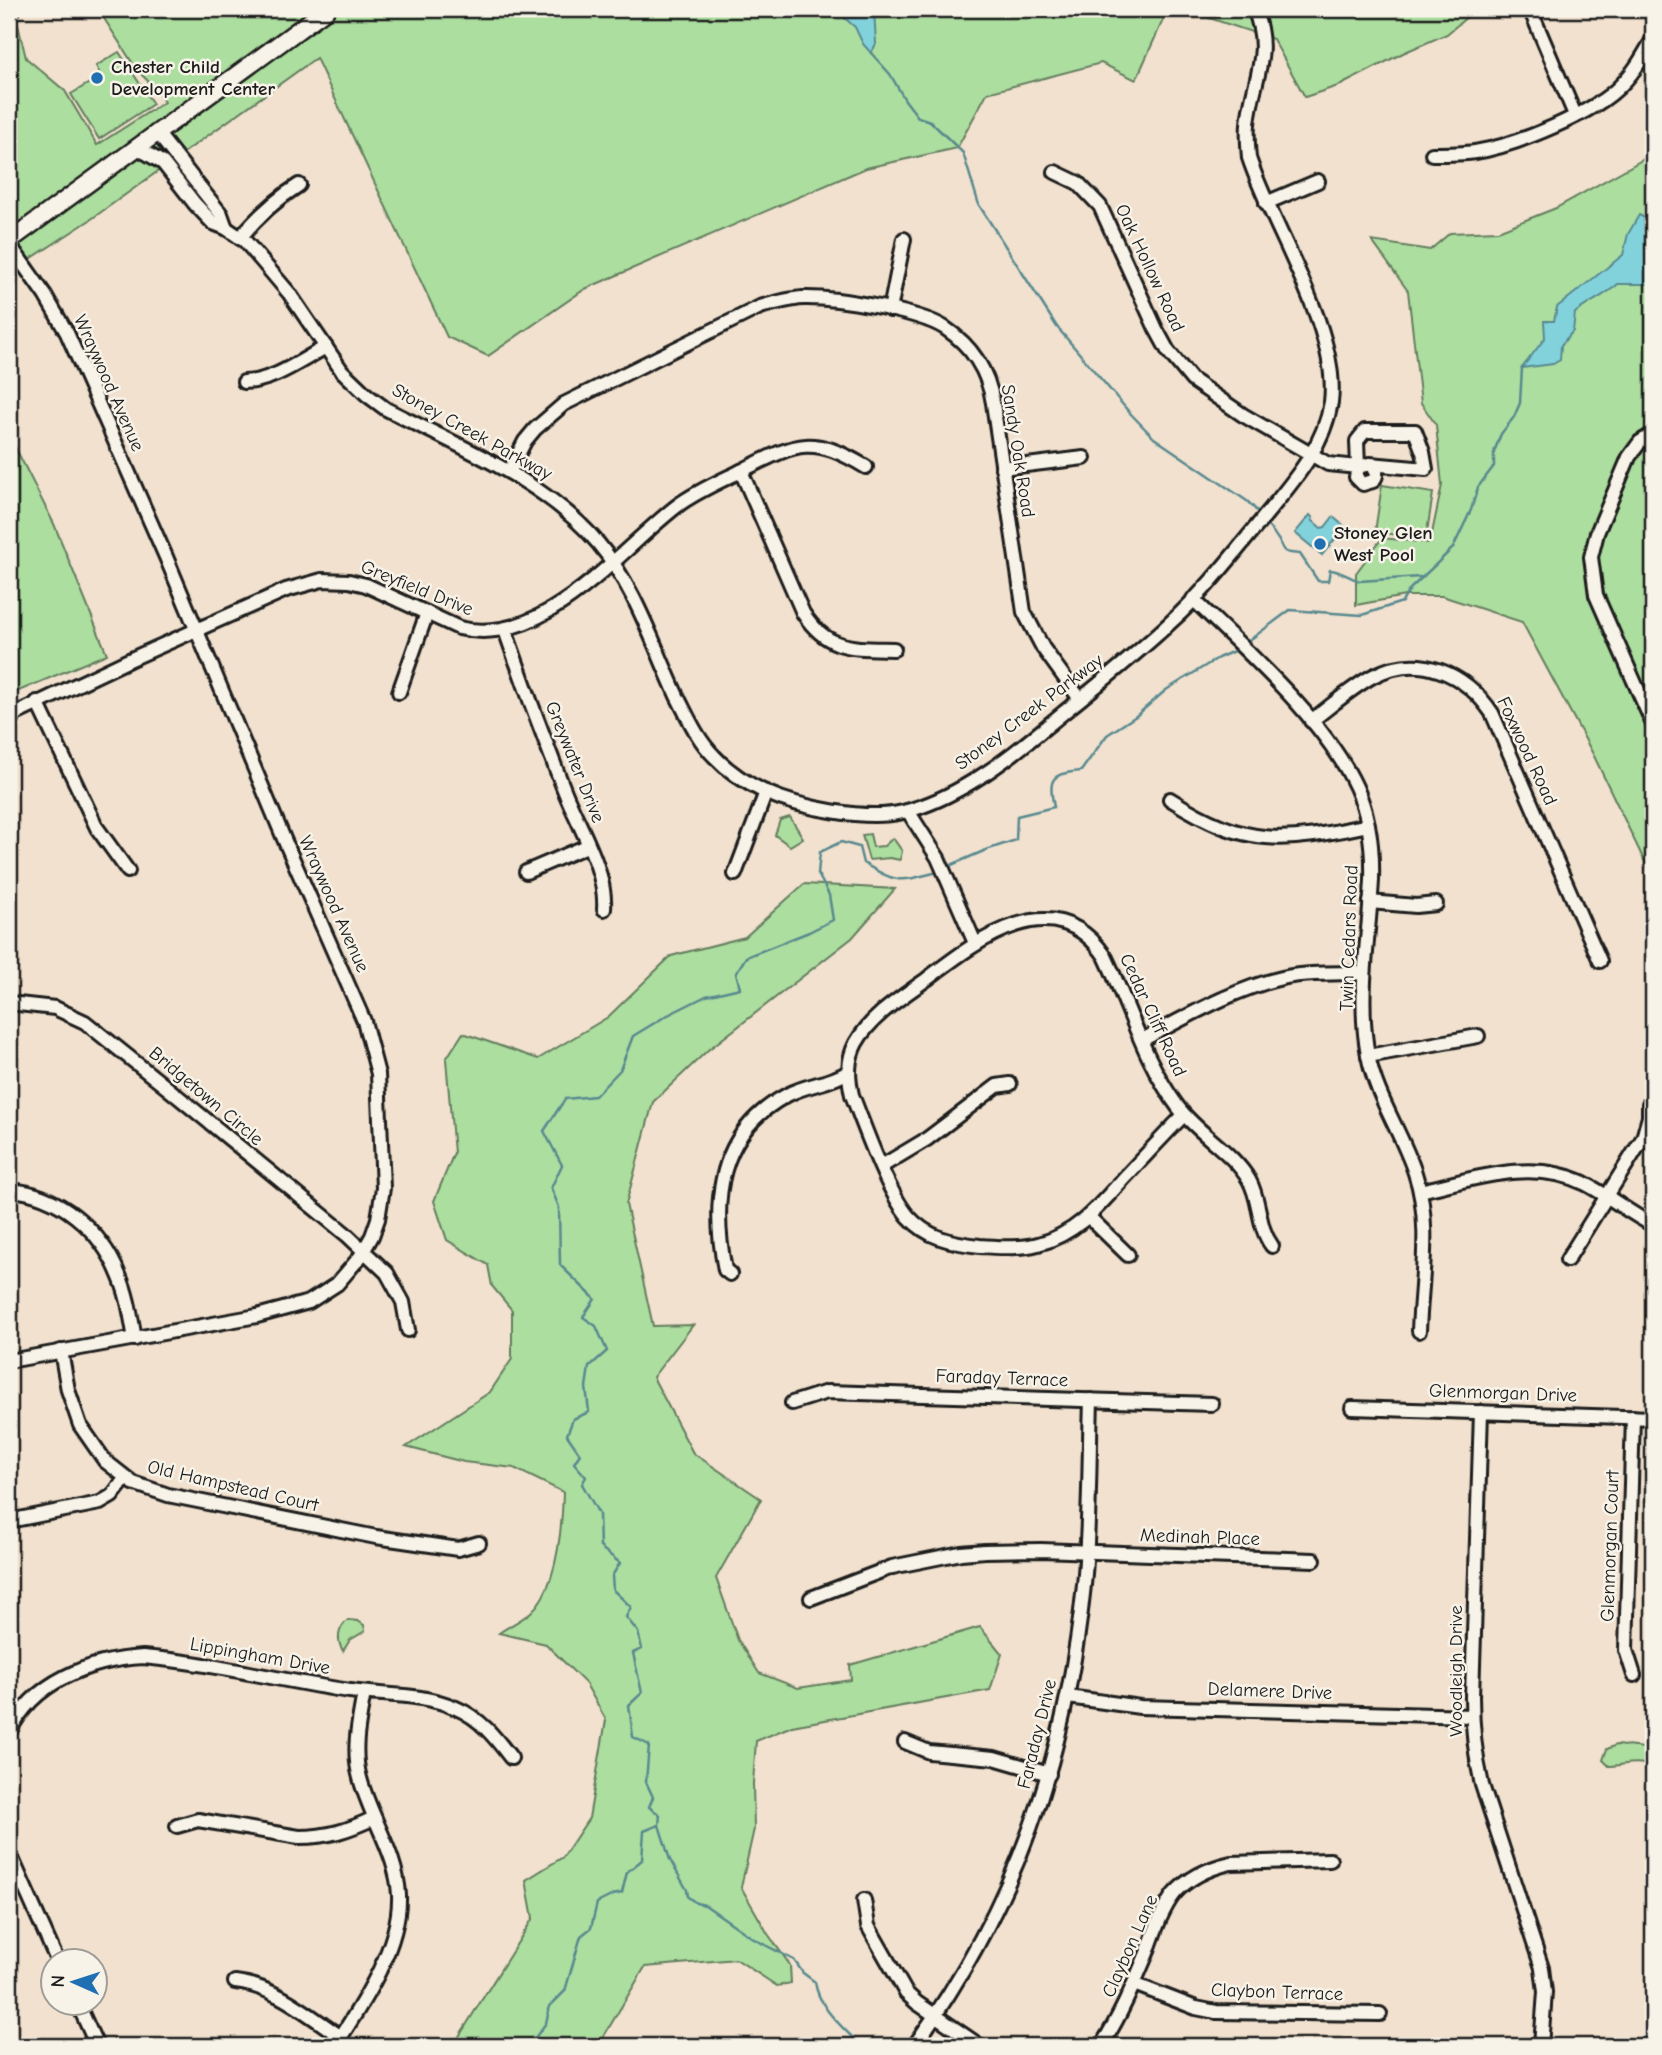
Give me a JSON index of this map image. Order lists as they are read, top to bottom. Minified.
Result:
{"streets":{"street":["Oak Hollow Road","Wraywood Avenue","Stoney Creek Parkway","Sandy Oak Road","Greyfield Drive","Foxwood Road","Greywater Drive","Twin Cedars Road","Cedar Cliff Road","Bridgetown Circle","Faraday Terrace","Glenmorgan Drive","Old Hampstead Court","Medinah Place","Glenmorgan Court","Lippingham Drive","Woodleigh Drive","Delamere Drive","Faraday Drive","Claybon Lane","Claybon Terrace"]},"crossings":[["Oak Hollow Road","Stoney Creek Parkway"],["Wraywood Avenue","Greyfield Drive"],["Wraywood Avenue","Bridgetown Circle"],["Wraywood Avenue","Old Hampstead Court"],["Stoney Creek Parkway","Sandy Oak Road"],["Stoney Creek Parkway","Greyfield Drive"],["Stoney Creek Parkway","Twin Cedars Road"],["Greyfield Drive","Greywater Drive"],["Foxwood Road","Twin Cedars Road"],["Faraday Terrace","Faraday Drive"],["Glenmorgan Drive","Glenmorgan Court"],["Glenmorgan Drive","Woodleigh Drive"],["Medinah Place","Faraday Drive"],["Woodleigh Drive","Delamere Drive"],["Delamere Drive","Faraday Drive"],["Claybon Lane","Claybon Terrace"]],"places":["Chester Child Development Center","Stoney Glen West Pool"],"north":"left"}
